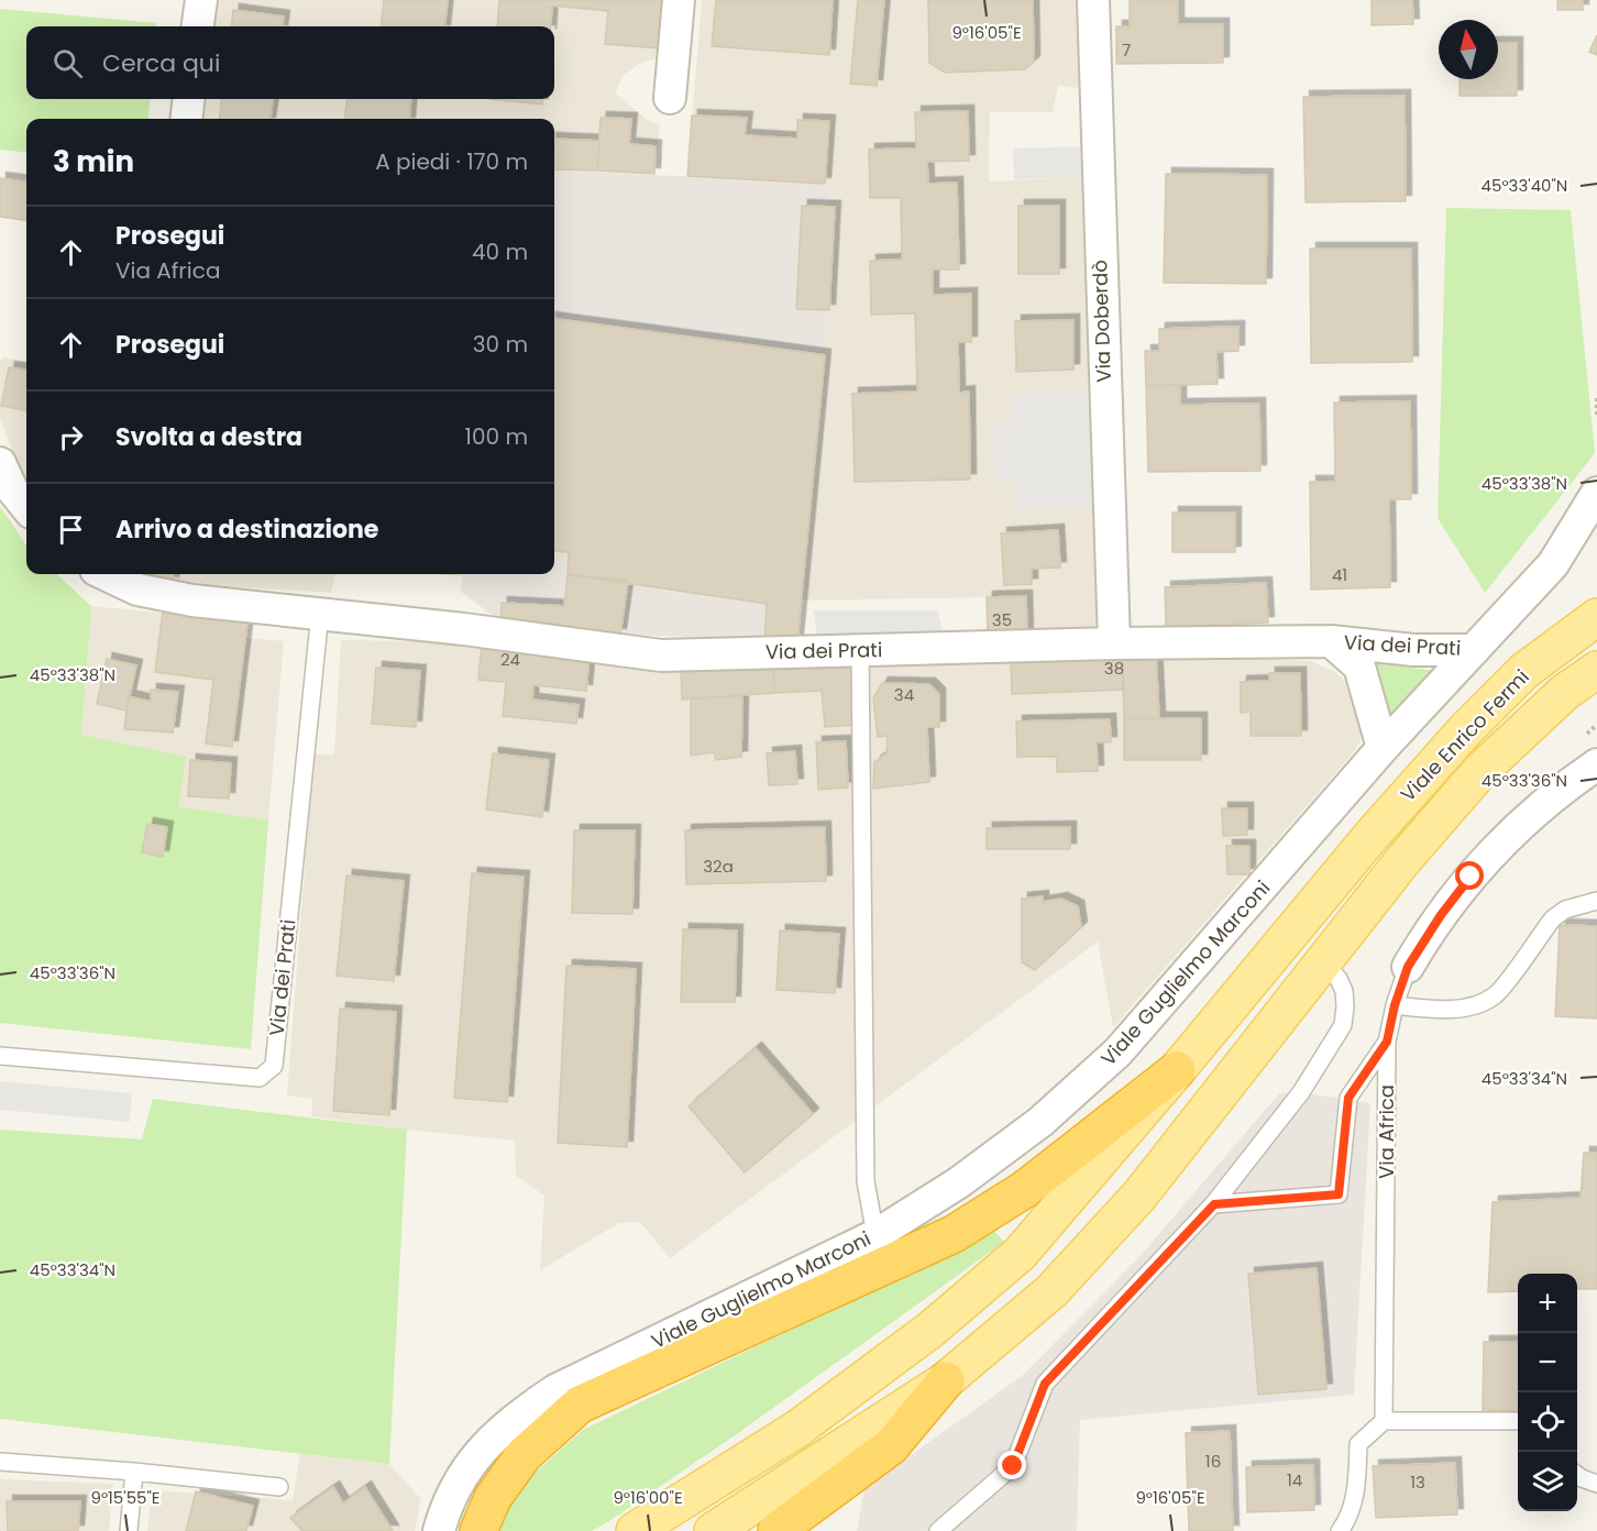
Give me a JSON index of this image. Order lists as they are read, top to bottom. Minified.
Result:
{"streets":{"main road":["Viale Enrico Fermi"],"street":["Via Doberdò","Via dei Prati","Viale Guglielmo Marconi","Via Africa"]},"crossings":[["Via Doberdò","Via dei Prati"],["Via dei Prati","Viale Guglielmo Marconi"]],"house_numbers":["7","41","35","24","38","34","32a","16","14","13"],"north":"top","page":{"search":"Cerca qui","heading":["3 min","A piedi · 170 m"],"list":[["Prosegui","Via Africa","40 m"],["Prosegui","30 m"],["Svolta a destra","100 m"],"Arrivo a destinazione"],"map_buttons":["+","−"]},"coordinates":["9°16'05\"E","45°33'40\"N","45°33'38\"N","45°33'36\"N","45°33'34\"N","9°15'55\"E","9°16'00\"E"]}
